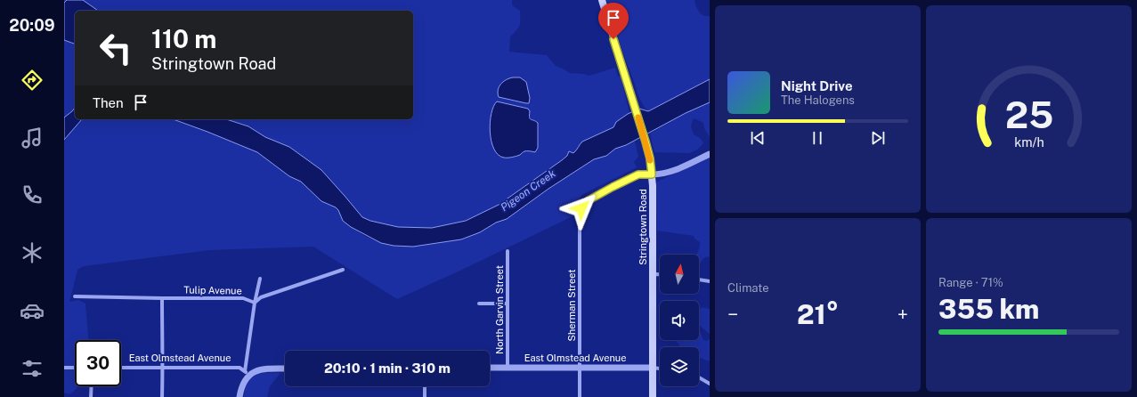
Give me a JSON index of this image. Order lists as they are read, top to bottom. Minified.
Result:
{"streets":{"main road":["Stringtown Road"],"street":["Tulip Avenue","Sherman Street","North Garvin Street","East Olmstead Avenue"]},"crossings":[["Stringtown Road","Sherman Street"],["Stringtown Road","East Olmstead Avenue"],["Sherman Street","East Olmstead Avenue"],["North Garvin Street","East Olmstead Avenue"]],"water":["Pigeon Creek"],"north":"top","page":{"tabs":"20:09","turn":["110 m","Stringtown Road"],"song":["Night Drive","The Halogens"],"then":"Then","tile":["Climate",["Range · 71%","355 km"]],"heat":["−","21°","+"],"limit":"30","trip":"20:10 · 1 min · 310 m","gauge":["25","km/h"]}}
